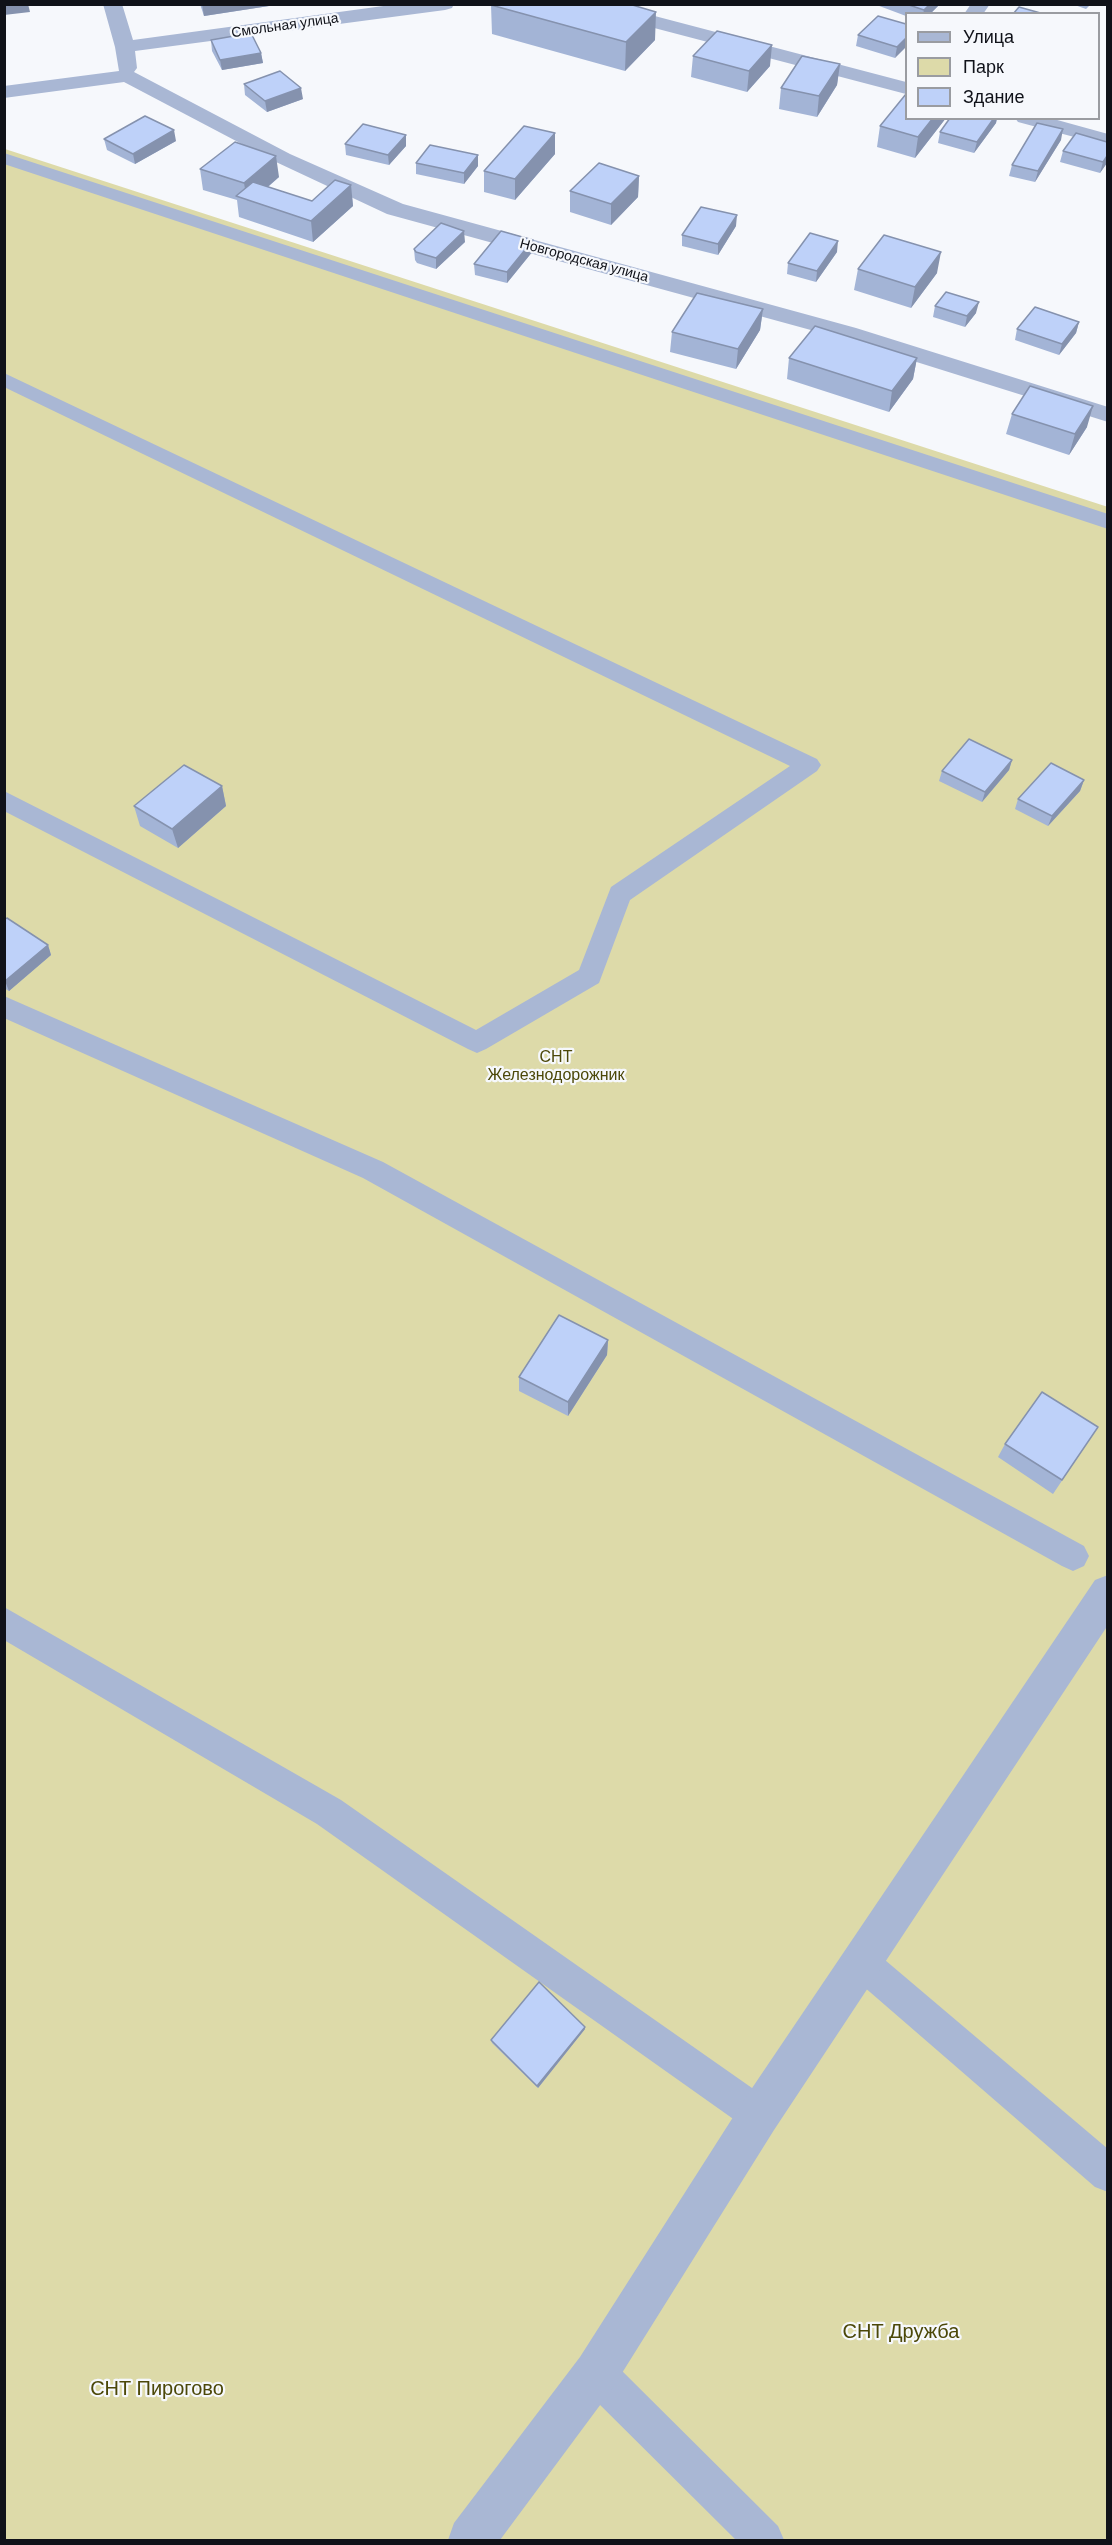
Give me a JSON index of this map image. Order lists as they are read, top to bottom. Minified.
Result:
{"streets":{"street":["Смольная улица","Новгородская улица"]},"parks":["СНТ Железнодорожник","СНТ Дружба","СНТ Пирогово"],"legend":["Улица","Парк","Здание"]}
